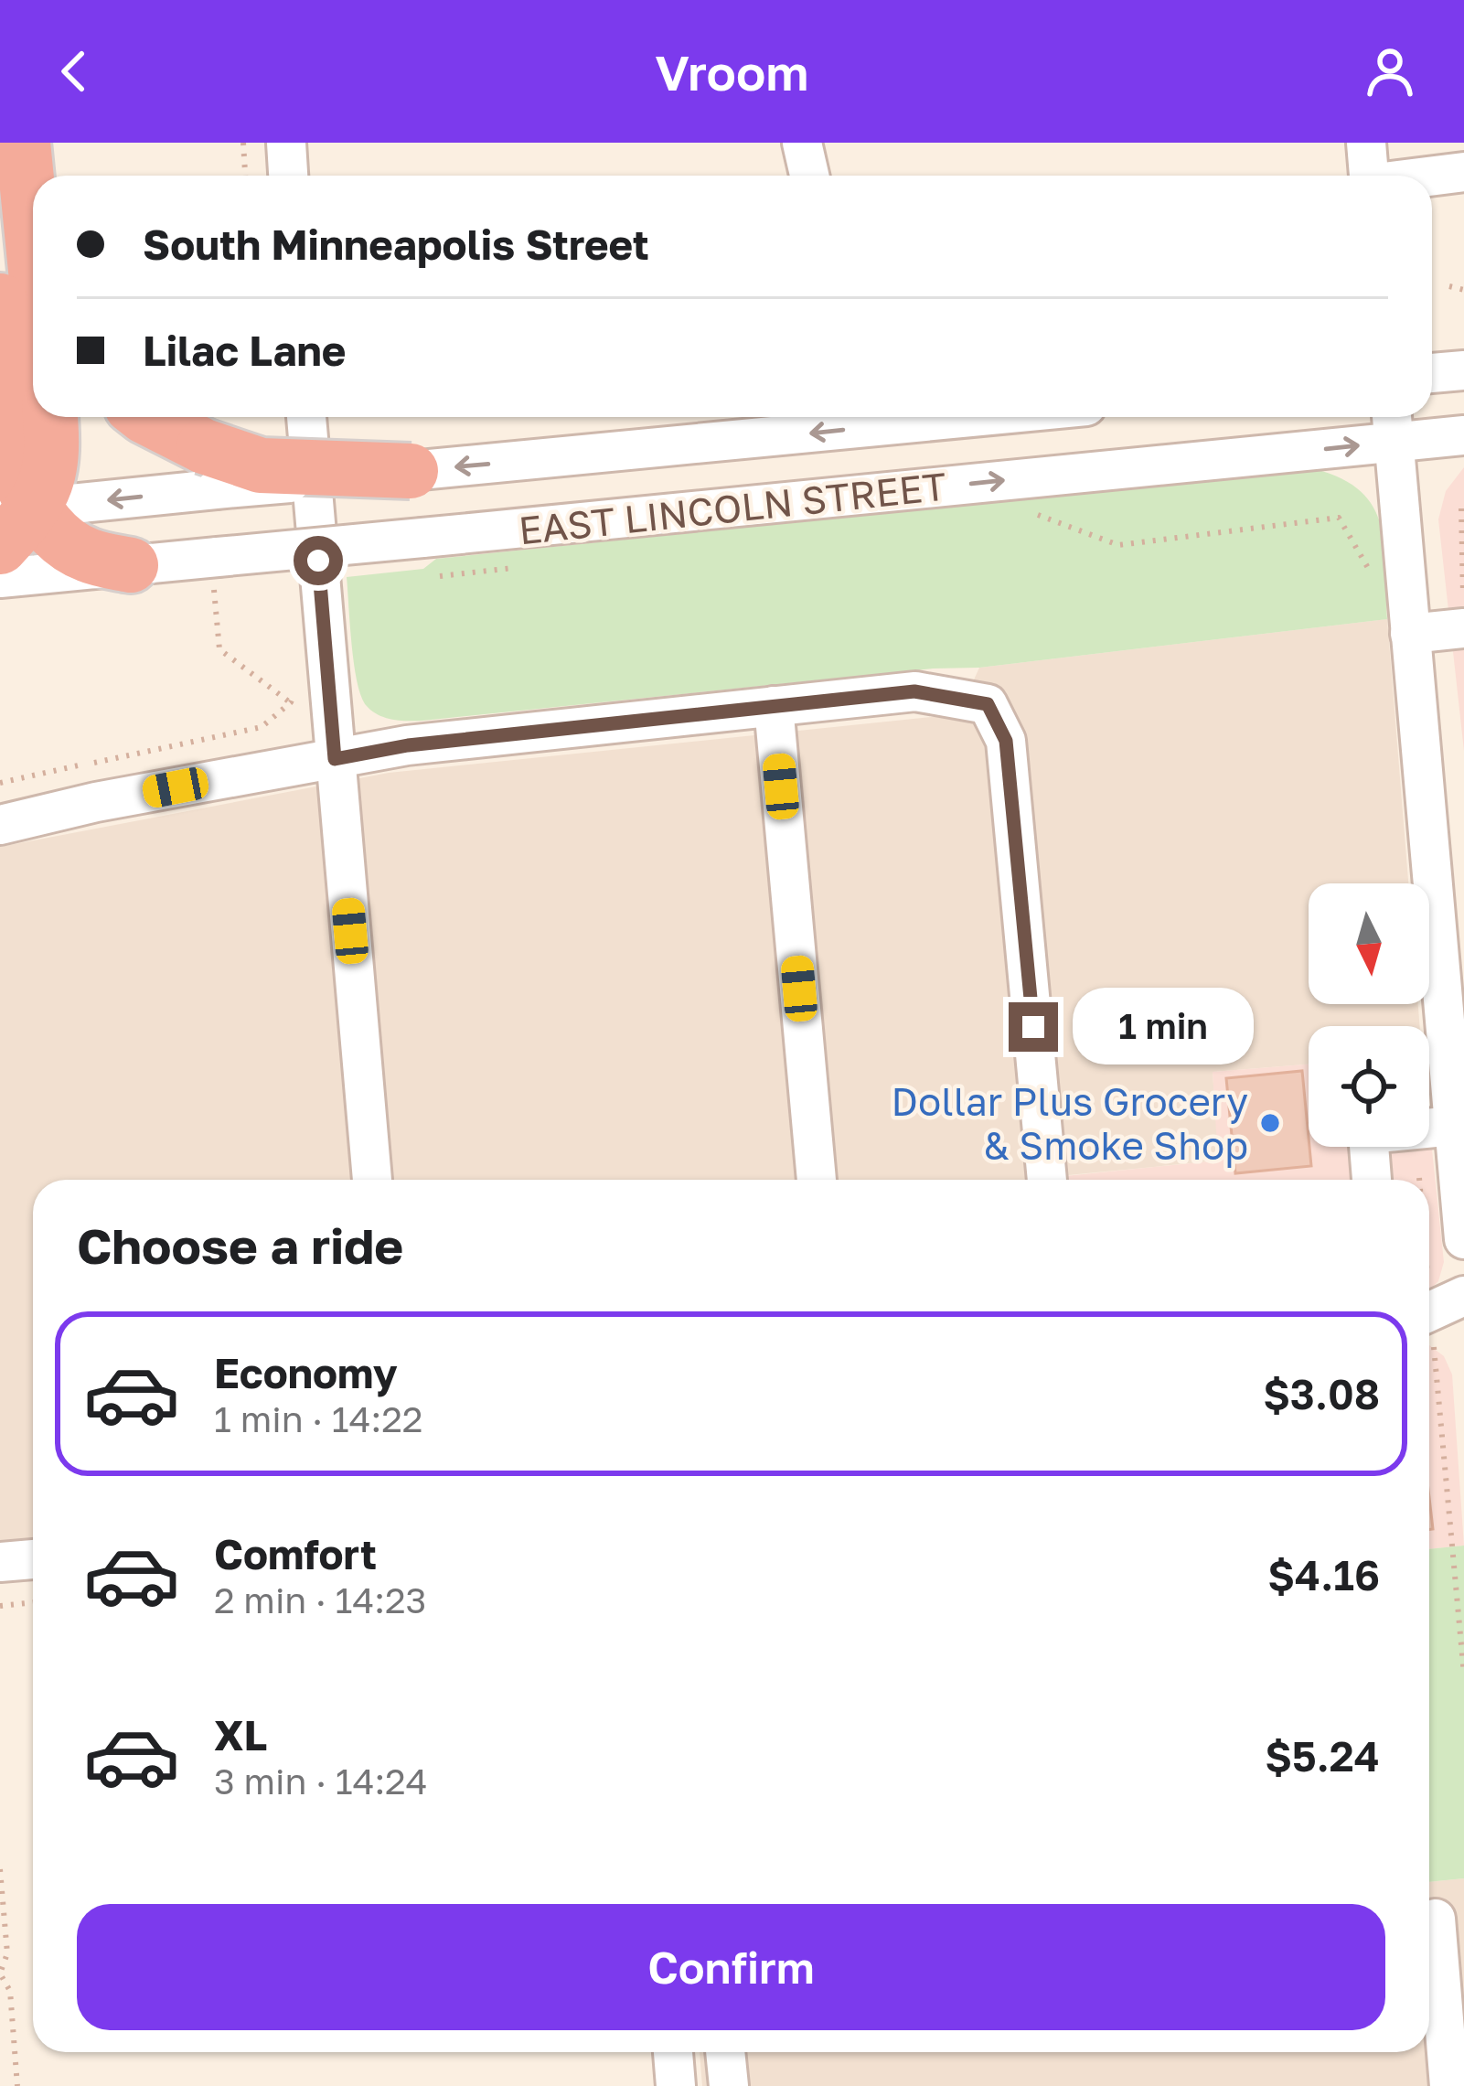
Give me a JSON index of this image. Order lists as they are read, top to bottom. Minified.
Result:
{"streets":{"street":["EAST LINCOLN STREET"]},"places":["Dollar Plus Grocery & Smoke Shop"],"north":"bottom","page":{"header":"Vroom","banner":["South Minneapolis Street","Lilac Lane"],"bubble":"1 min","heading":"Choose a ride","list":[{"name":"Economy","note":"1 min · 14:22","value":"$3.08"},{"name":"Comfort","note":"2 min · 14:23","value":"$4.16"},{"name":"XL","note":"3 min · 14:24","value":"$5.24"}],"buttons":"Confirm"}}
